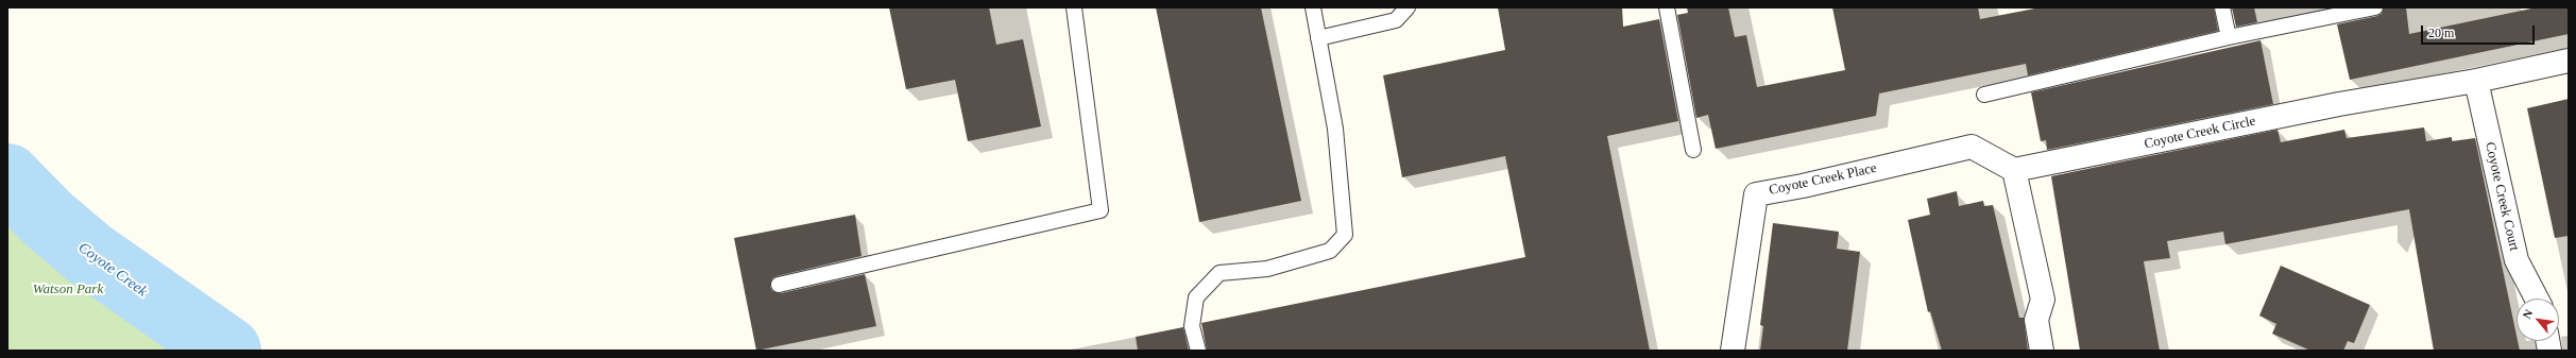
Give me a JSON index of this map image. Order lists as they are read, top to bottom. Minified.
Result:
{"streets":{"street":["Coyote Creek Circle","Coyote Creek Place","Coyote Creek Court"]},"crossings":[["Coyote Creek Circle","Coyote Creek Place"],["Coyote Creek Circle","Coyote Creek Court"]],"water":["Coyote Creek"],"parks":["Watson Park"],"scale_bar":"20 m","north":"top left"}
